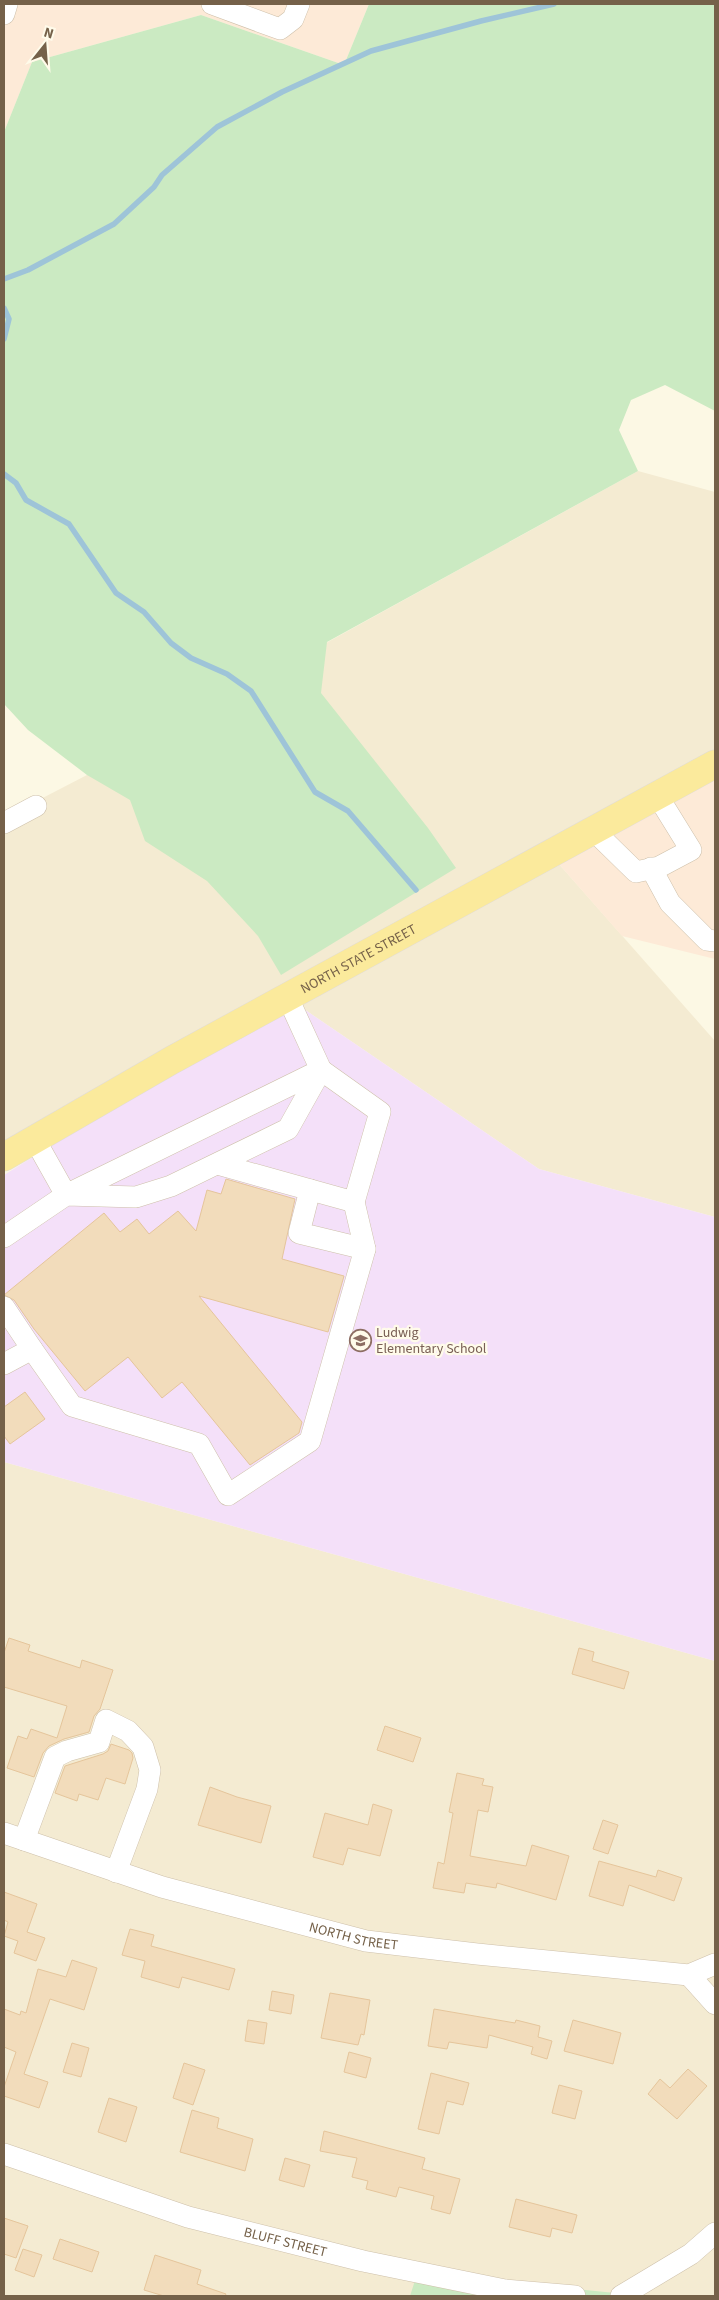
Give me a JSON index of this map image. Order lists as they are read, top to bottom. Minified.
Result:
{"streets":{"main road":["NORTH STATE STREET"],"street":["NORTH STREET","BLUFF STREET"]},"places":{"school or university":["Ludwig Elementary School"]},"north":"top"}
